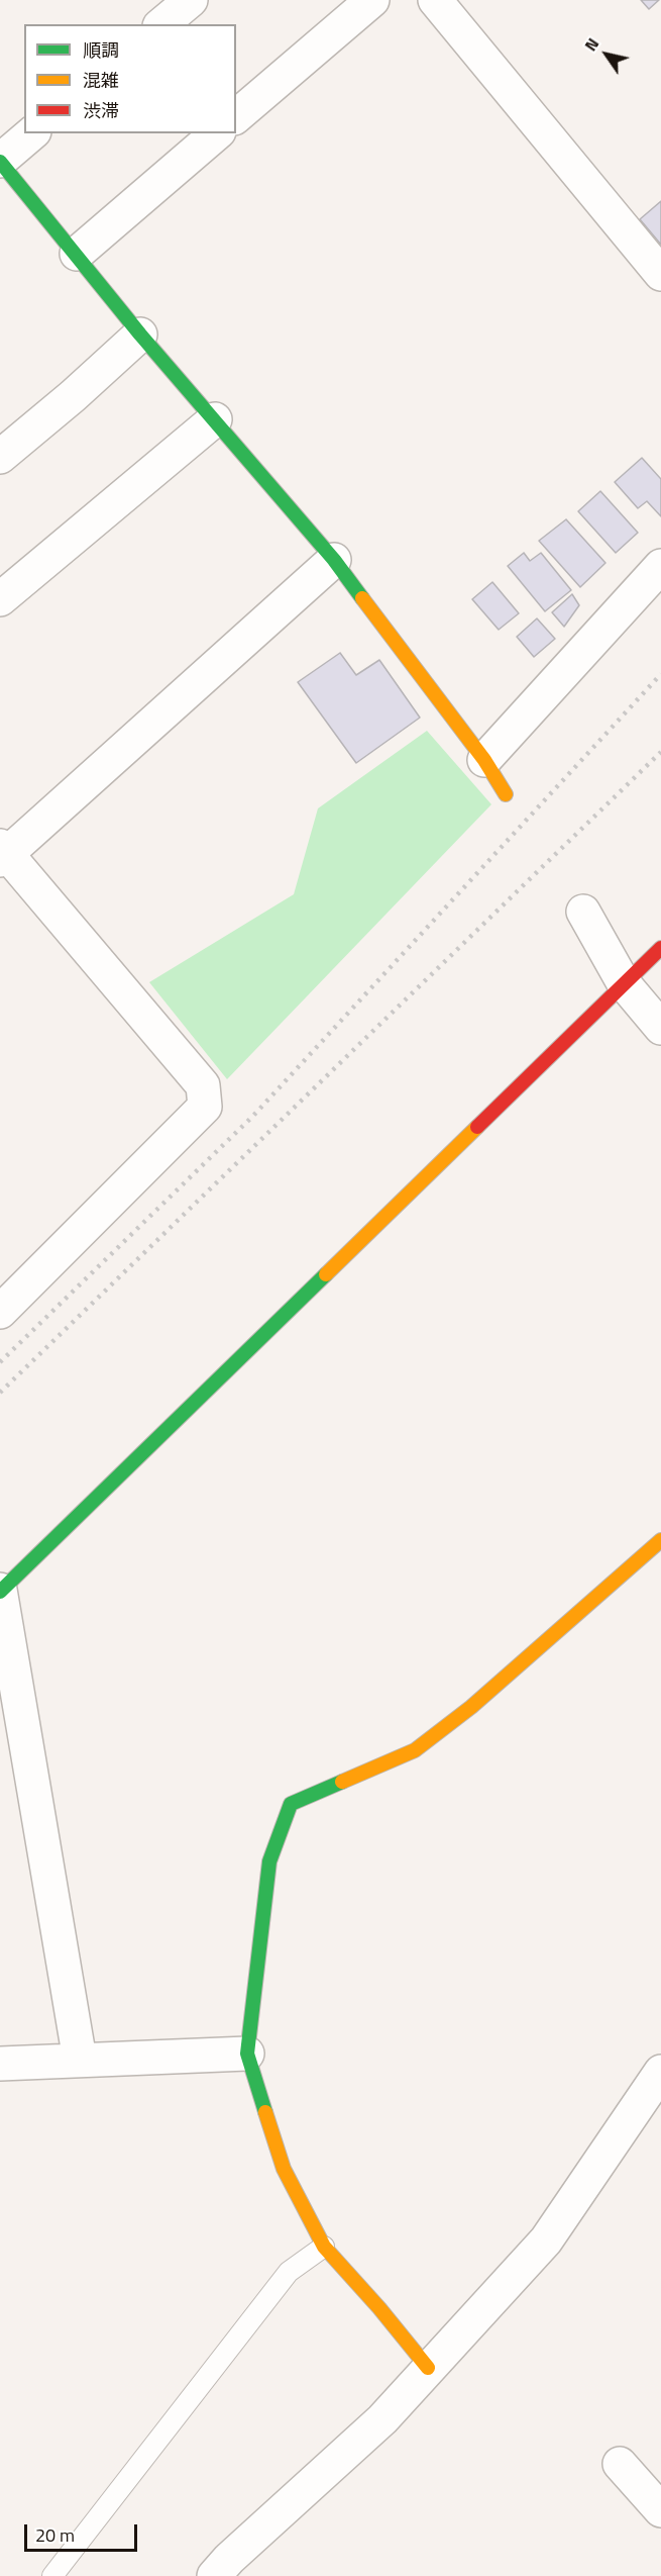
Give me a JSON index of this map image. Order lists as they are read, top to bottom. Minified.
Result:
{"legend":["順調","混雑","渋滞"],"scale_bar":"20 m","north":"top left"}
